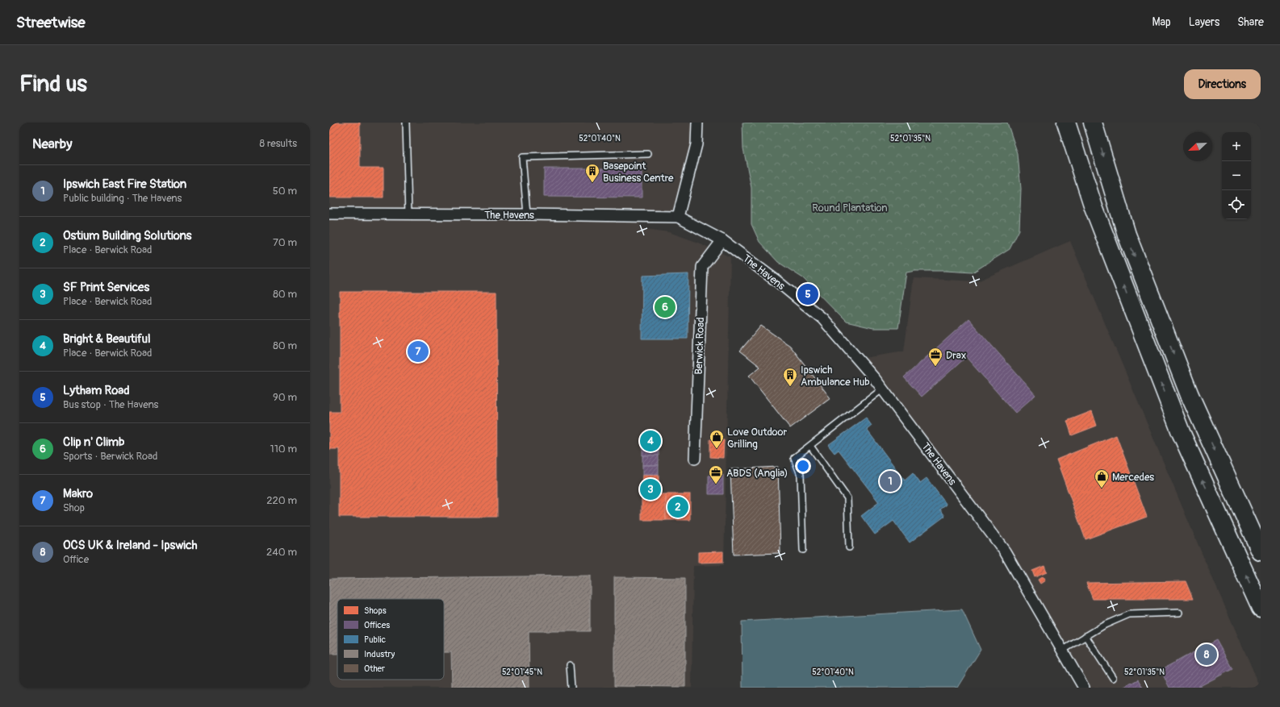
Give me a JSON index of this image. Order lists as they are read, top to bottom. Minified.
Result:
{"streets":{"street":["The Havens","Berwick Road"]},"crossings":[["The Havens","Berwick Road"]],"parks":["Round Plantation"],"places":{"building":["Basepoint Business Centre","Ipswich Ambulance Hub"],"office":["Drax","ABDS (Anglia)"],"shop":["Love Outdoor Grilling","Mercedes"]},"legend":["Shops","Offices","Public","Industry","Other"],"north":"bottom left","page":{"header":"Streetwise","nav":["Map","Layers","Share"],"buttons":"Directions","title":"Find us","heading":["Nearby","8 results"],"map_buttons":["+","−"],"list":[{"mark":"1","name":"Ipswich East Fire Station","note":"Public building · The Havens","value":"50 m"},{"mark":"2","name":"Ostium Building Solutions","note":"Place · Berwick Road","value":"70 m"},{"mark":"3","name":"SF Print Services","note":"Place · Berwick Road","value":"80 m"},{"mark":"4","name":"Bright & Beautiful","note":"Place · Berwick Road","value":"80 m"},{"mark":"5","name":"Lytham Road","note":"Bus stop · The Havens","value":"90 m"},{"mark":"6","name":"Clip n' Climb","note":"Sports · Berwick Road","value":"110 m"},{"mark":"7","name":"Makro","note":"Shop","value":"220 m"},{"mark":"8","name":"OCS UK & Ireland - Ipswich","note":"Office","value":"240 m"}],"pins":["5","6","7","4","1","3","2","8"]},"coordinates":["52°01'40\"N","52°01'35\"N","52°01'45\"N"]}
